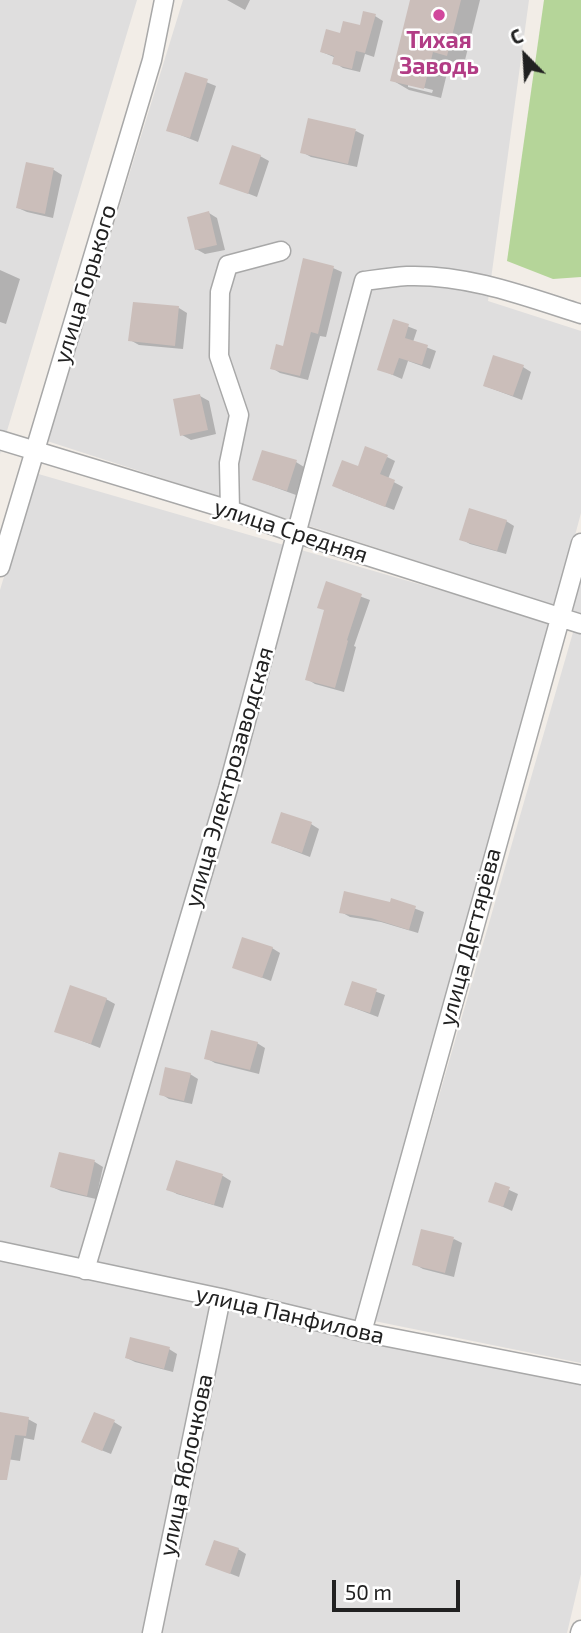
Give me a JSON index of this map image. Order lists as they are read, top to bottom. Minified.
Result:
{"streets":{"street":["улица Горького","улица Средняя","улица Электрозаводская","улица Дегтярёва","улица Панфилова","улица Яблочкова"]},"crossings":[["улица Горького","улица Средняя"],["улица Средняя","улица Электрозаводская"],["улица Средняя","улица Дегтярёва"],["улица Электрозаводская","улица Панфилова"],["улица Дегтярёва","улица Панфилова"],["улица Панфилова","улица Яблочкова"]],"places":["Тихая Заводь"],"scale_bar":"50 m","north":"top left"}
